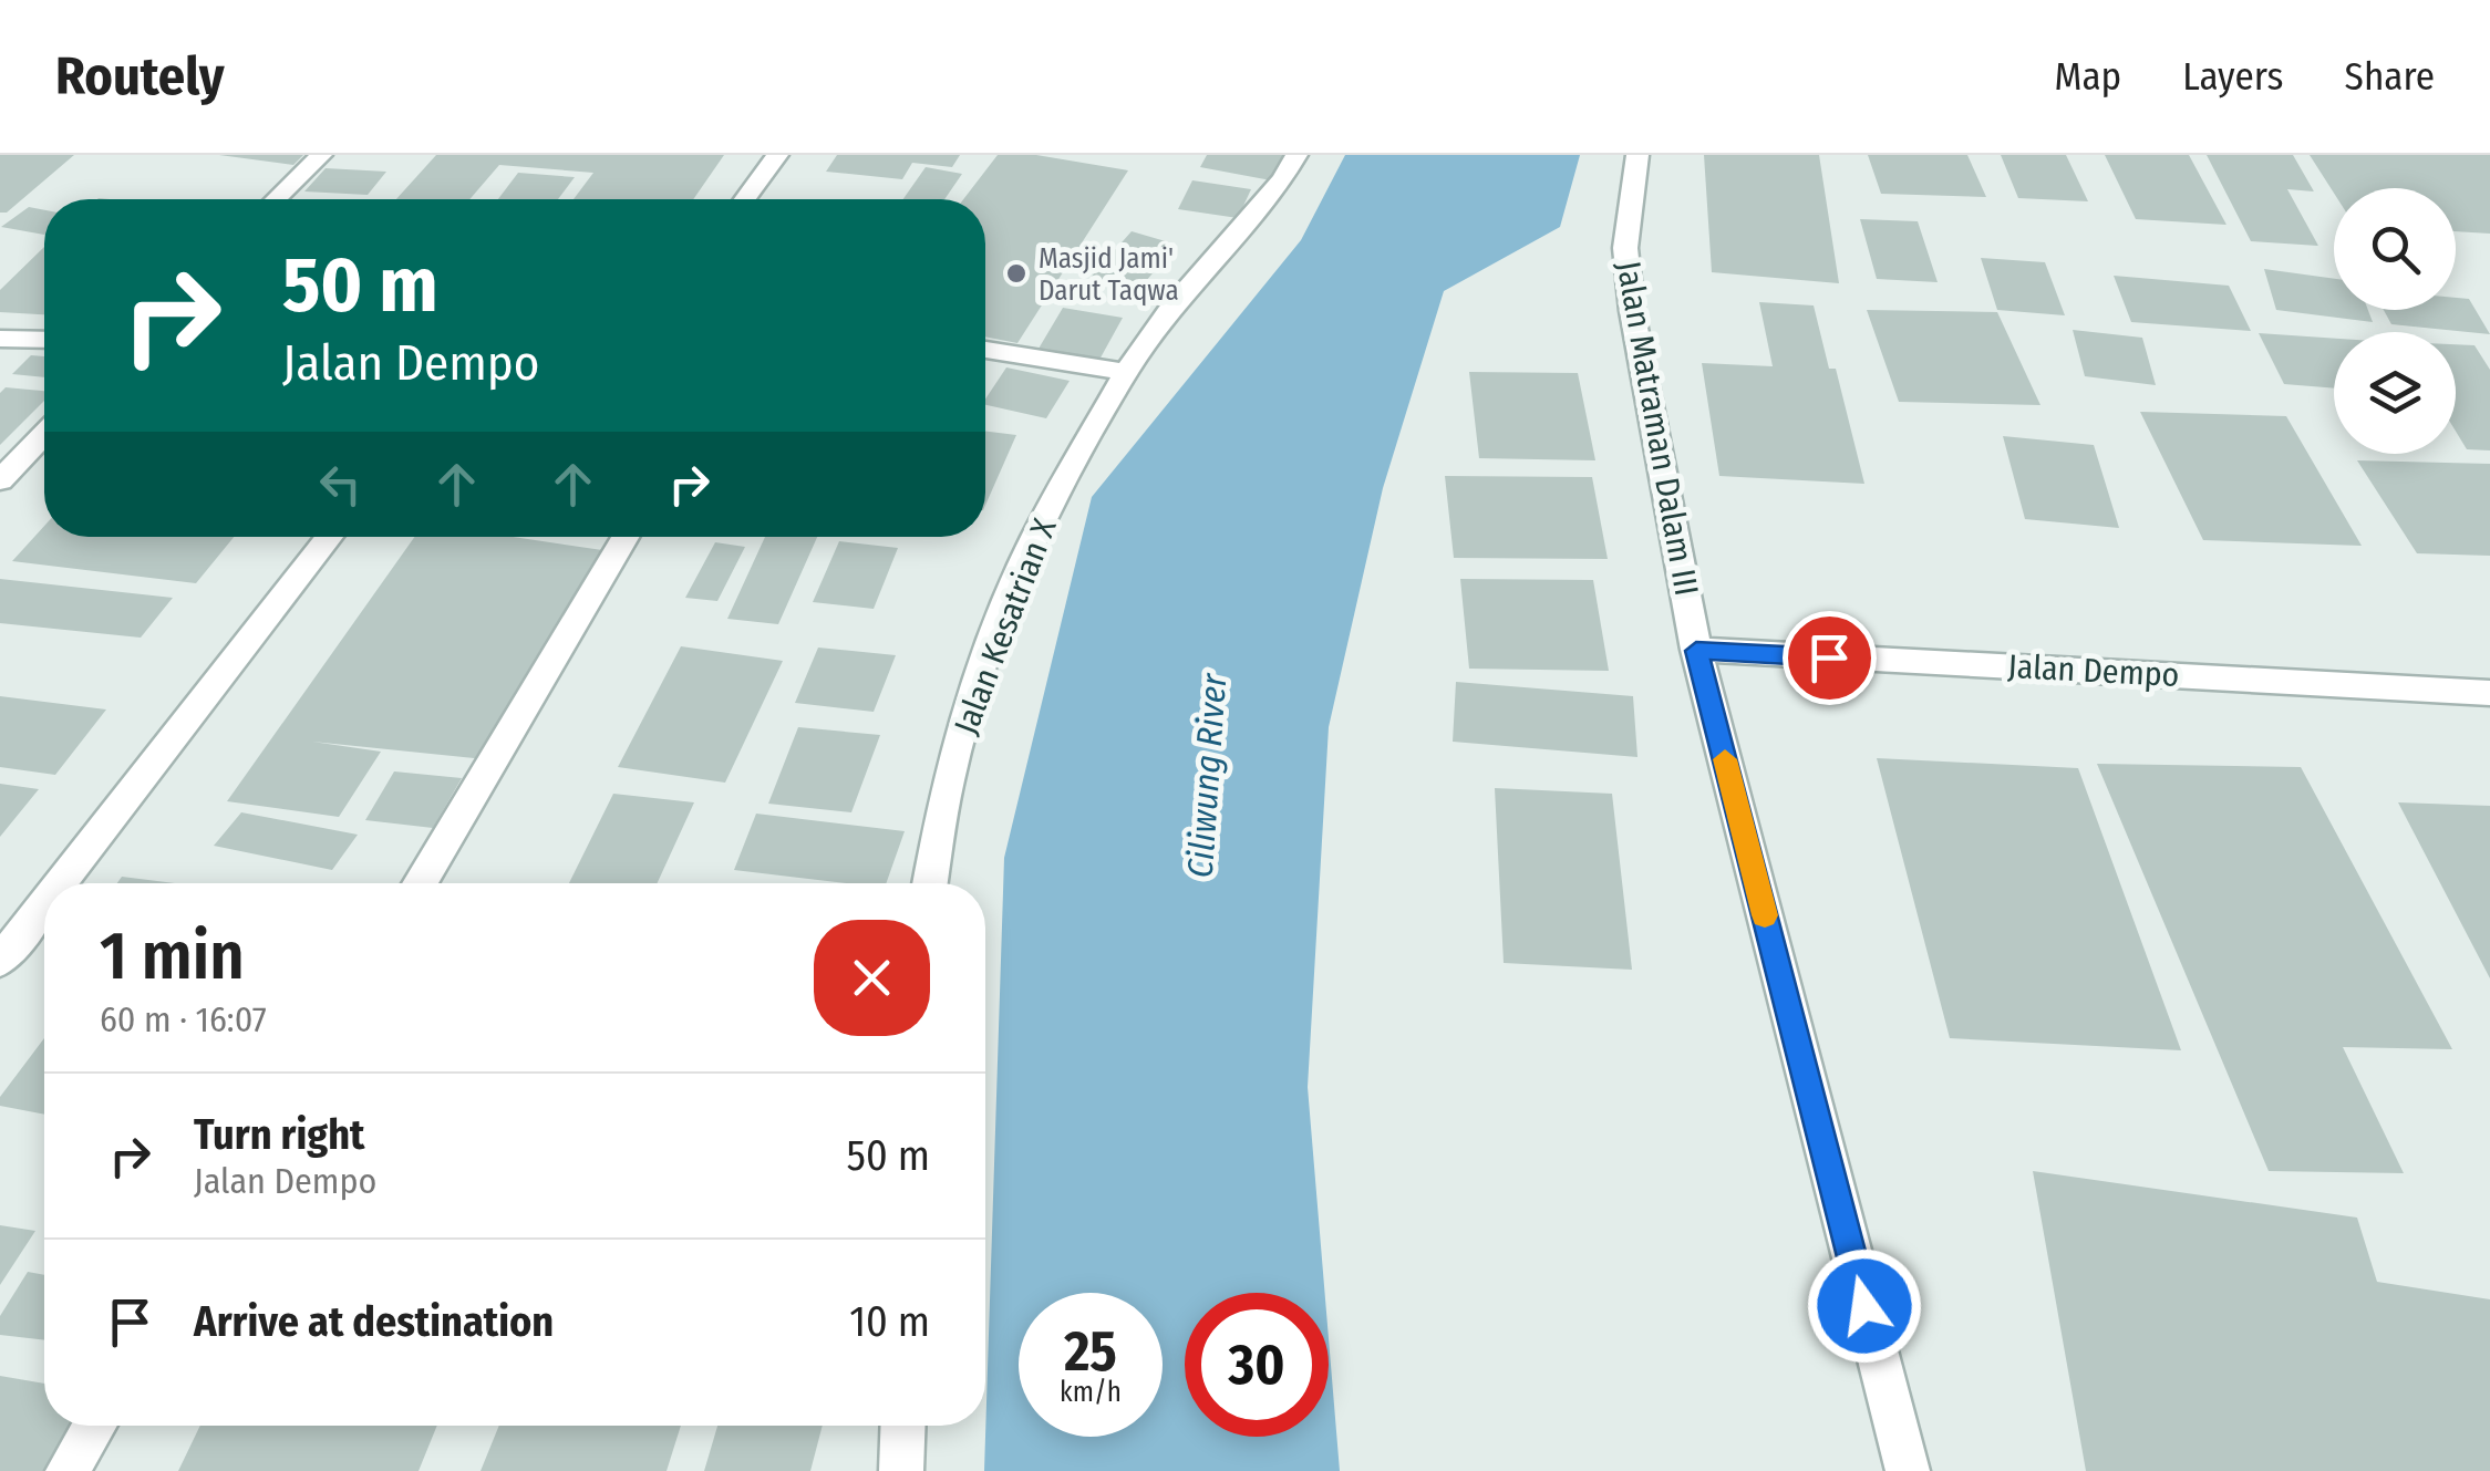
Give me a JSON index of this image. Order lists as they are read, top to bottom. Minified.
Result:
{"streets":{"street":["Jalan Matraman Dalam III","Jalan Kesatrian X","Jalan Dempo"]},"crossings":[["Jalan Matraman Dalam III","Jalan Dempo"]],"water":["Ciliwung River"],"places":["Masjid Jami' Darut Taqwa"],"page":{"header":"Routely","nav":["Map","Layers","Share"],"turn":["50 m","Jalan Dempo"],"heading":["1 min","60 m · 16:07"],"list":[{"name":"Turn right","note":"Jalan Dempo","value":"50 m"},{"name":"Arrive at destination","value":"10 m"}],"speed":"25 km/h","limit":"30"}}
